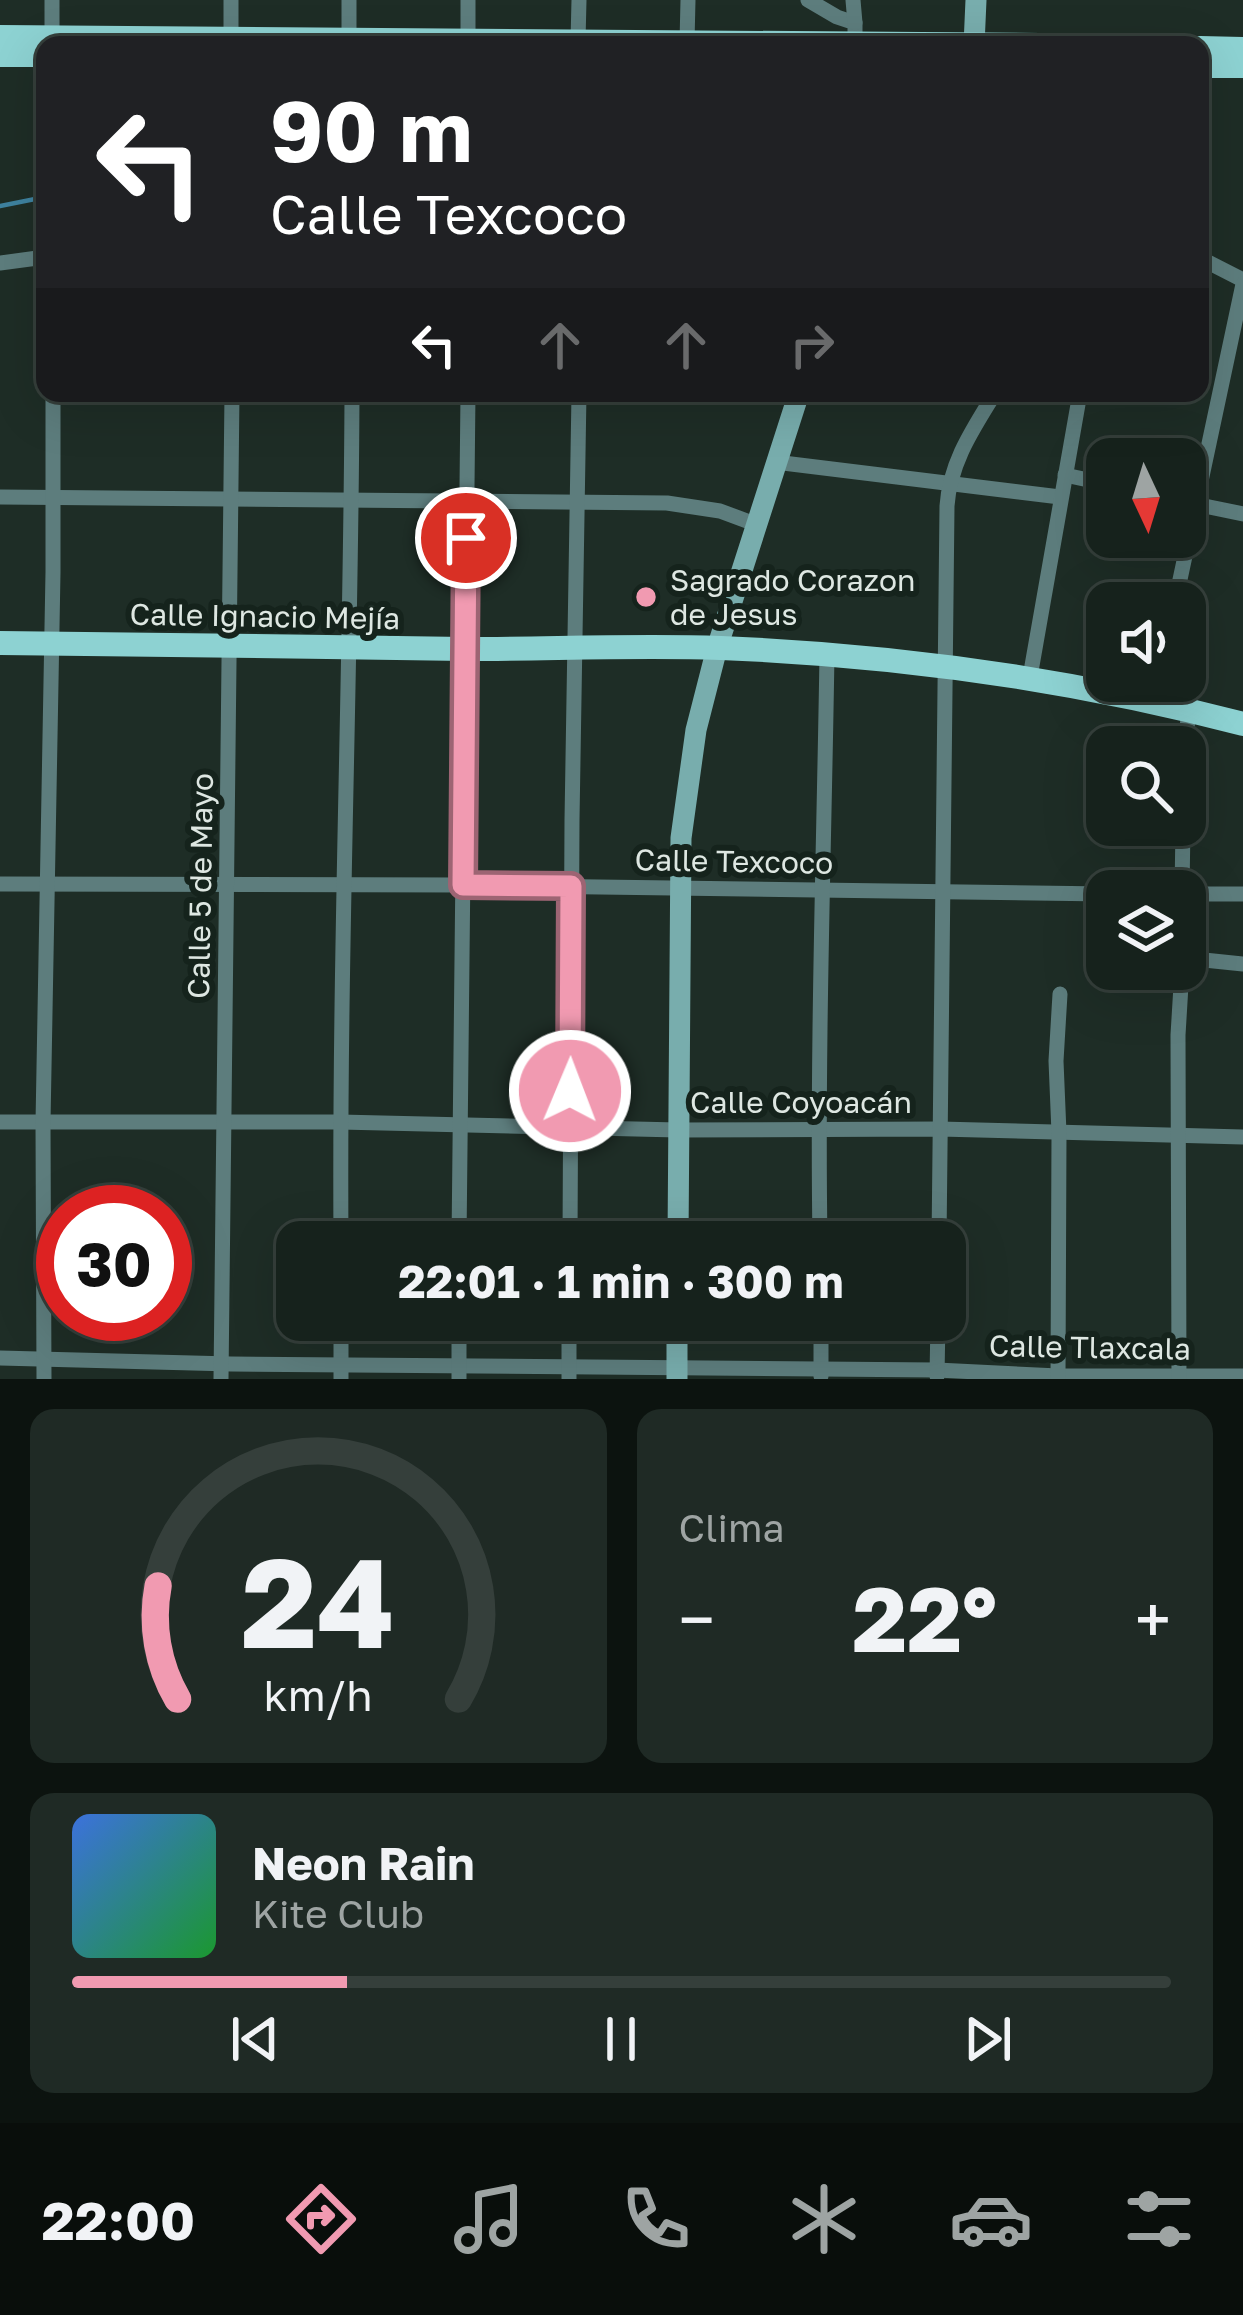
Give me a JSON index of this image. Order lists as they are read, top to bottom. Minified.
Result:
{"streets":{"main road":["Calle Ignacio Mejía"],"street":["Calle Texcoco","Calle 5 de Mayo","Calle Coyoacán","Calle Tlaxcala"]},"crossings":[["Calle Ignacio Mejía","Calle 5 de Mayo"],["Calle Texcoco","Calle 5 de Mayo"],["Calle 5 de Mayo","Calle Coyoacán"],["Calle 5 de Mayo","Calle Tlaxcala"]],"places":["Sagrado Corazon de Jesus"],"north":"bottom","page":{"turn":["90 m","Calle Texcoco"],"limit":"30","trip":"22:01 · 1 min · 300 m","tile":"Clima","heat":["−","22°","+"],"song":["Neon Rain","Kite Club"],"tabs":"22:00","gauge":["24","km/h"]}}
